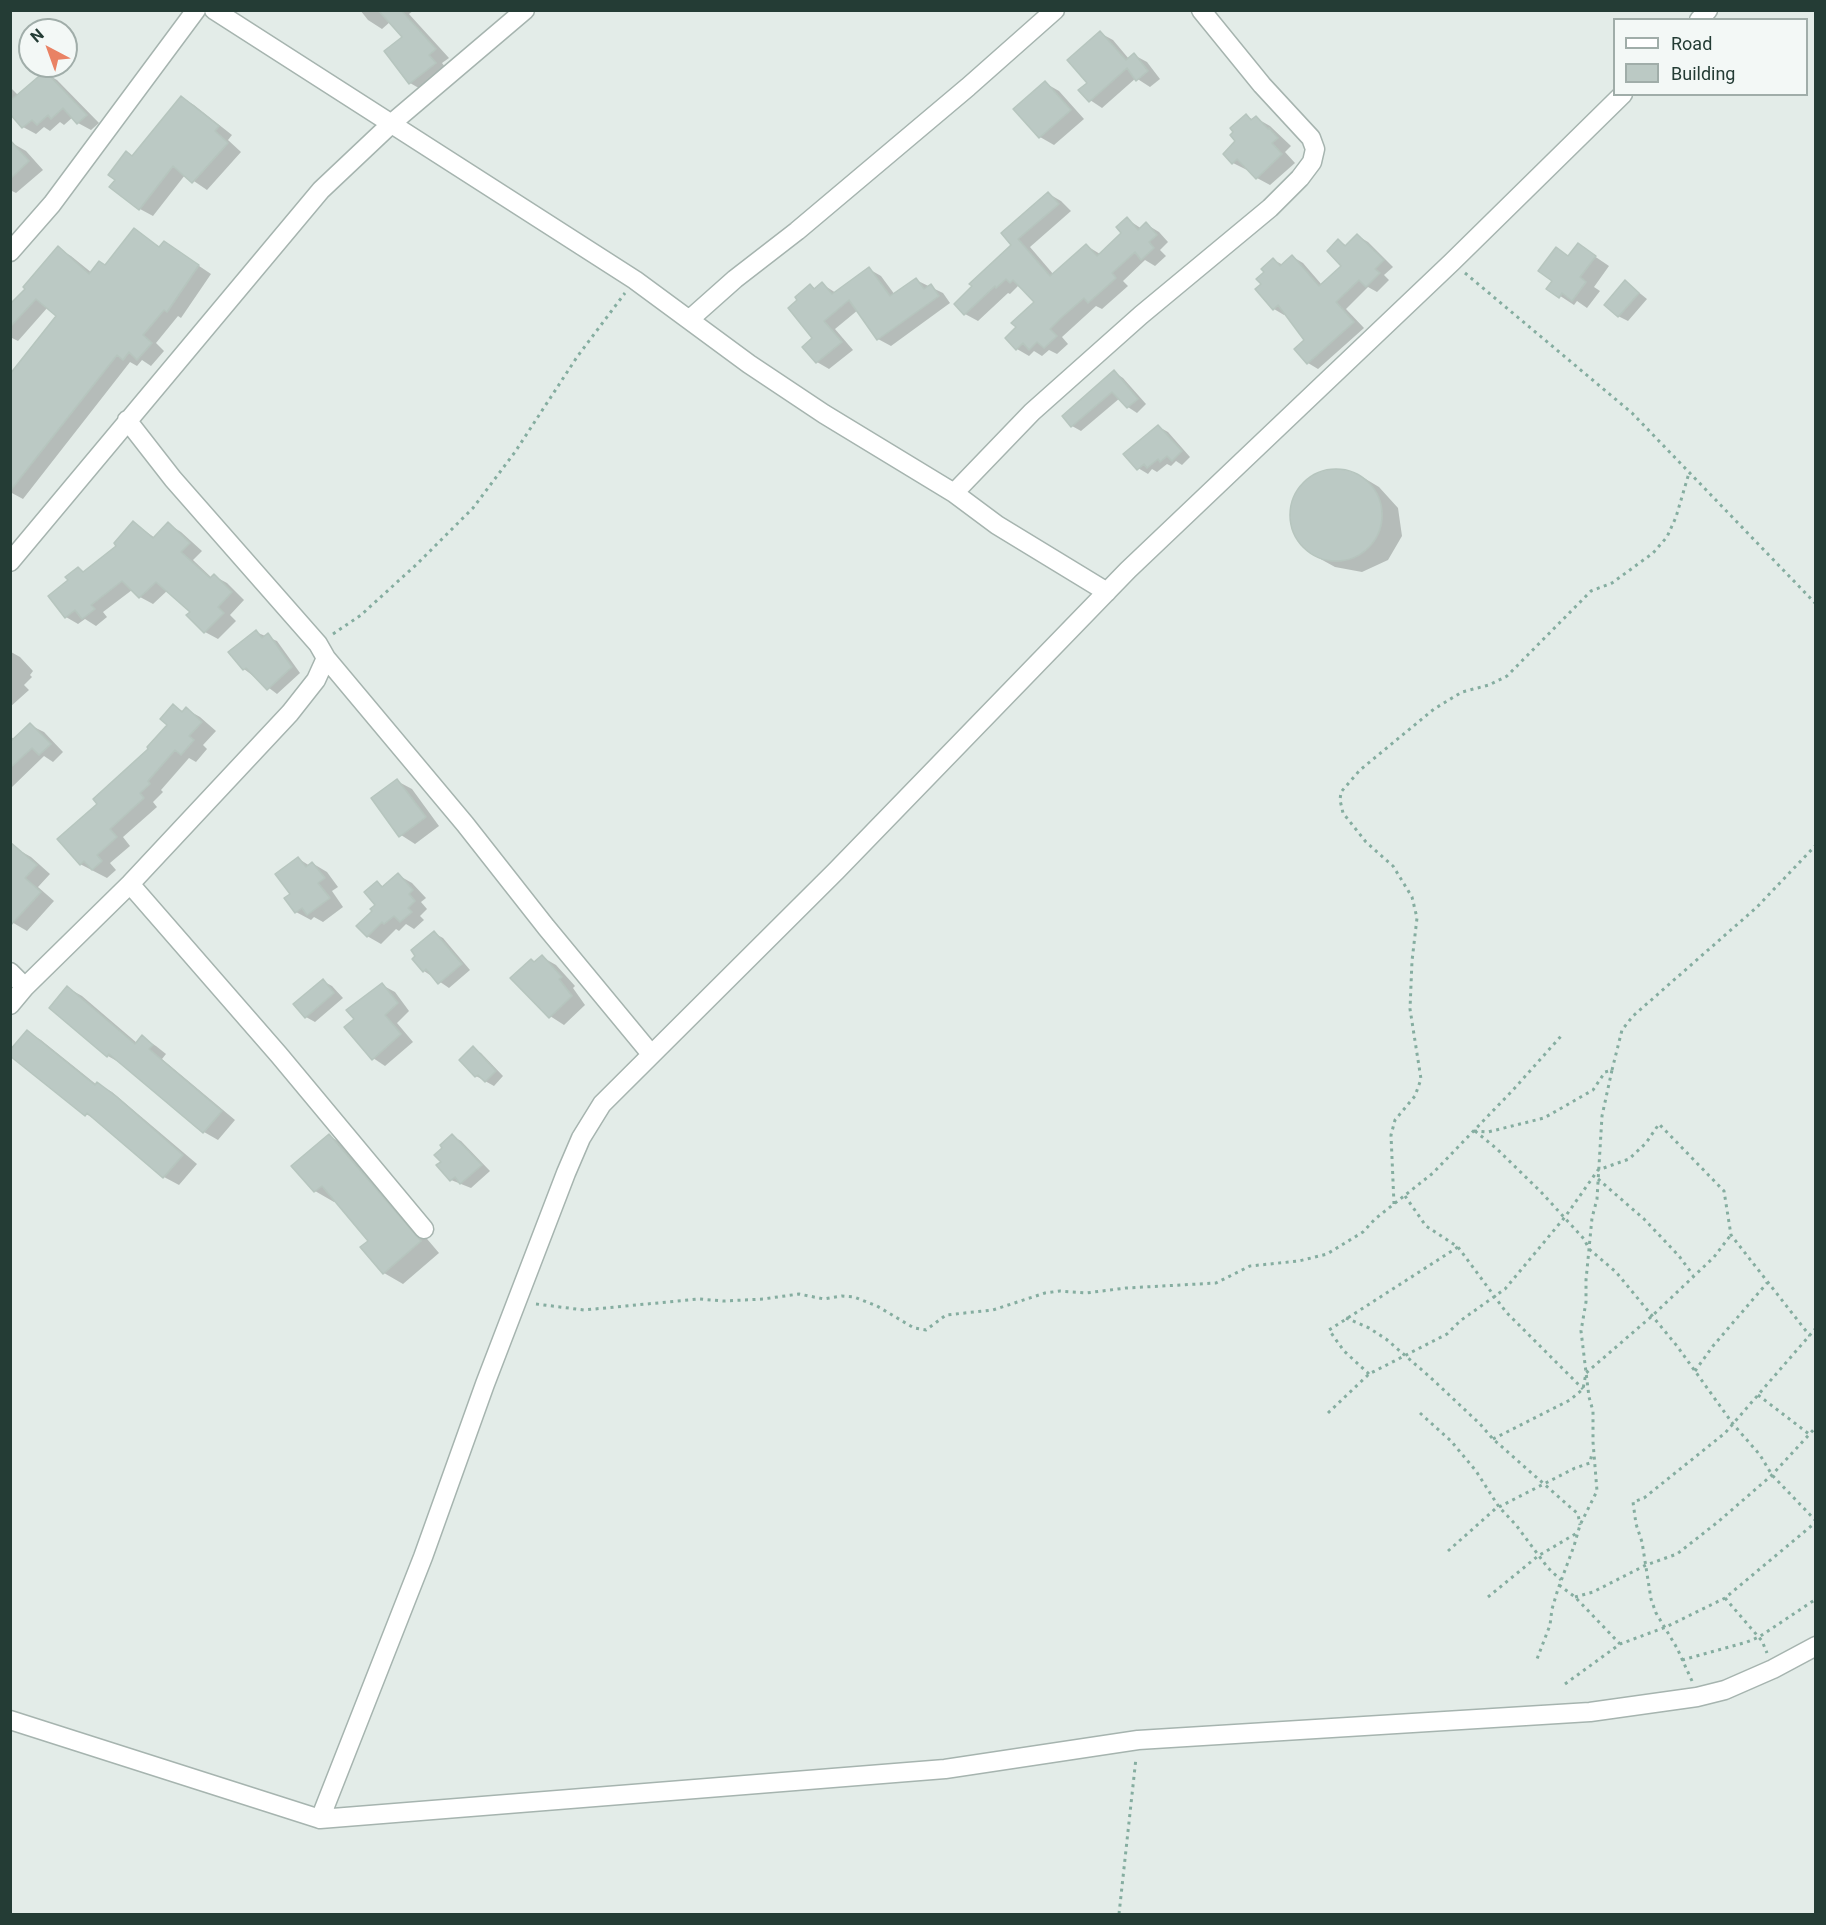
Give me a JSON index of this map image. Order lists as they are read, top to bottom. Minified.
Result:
{"legend":["Road","Building"],"north":"top left"}
